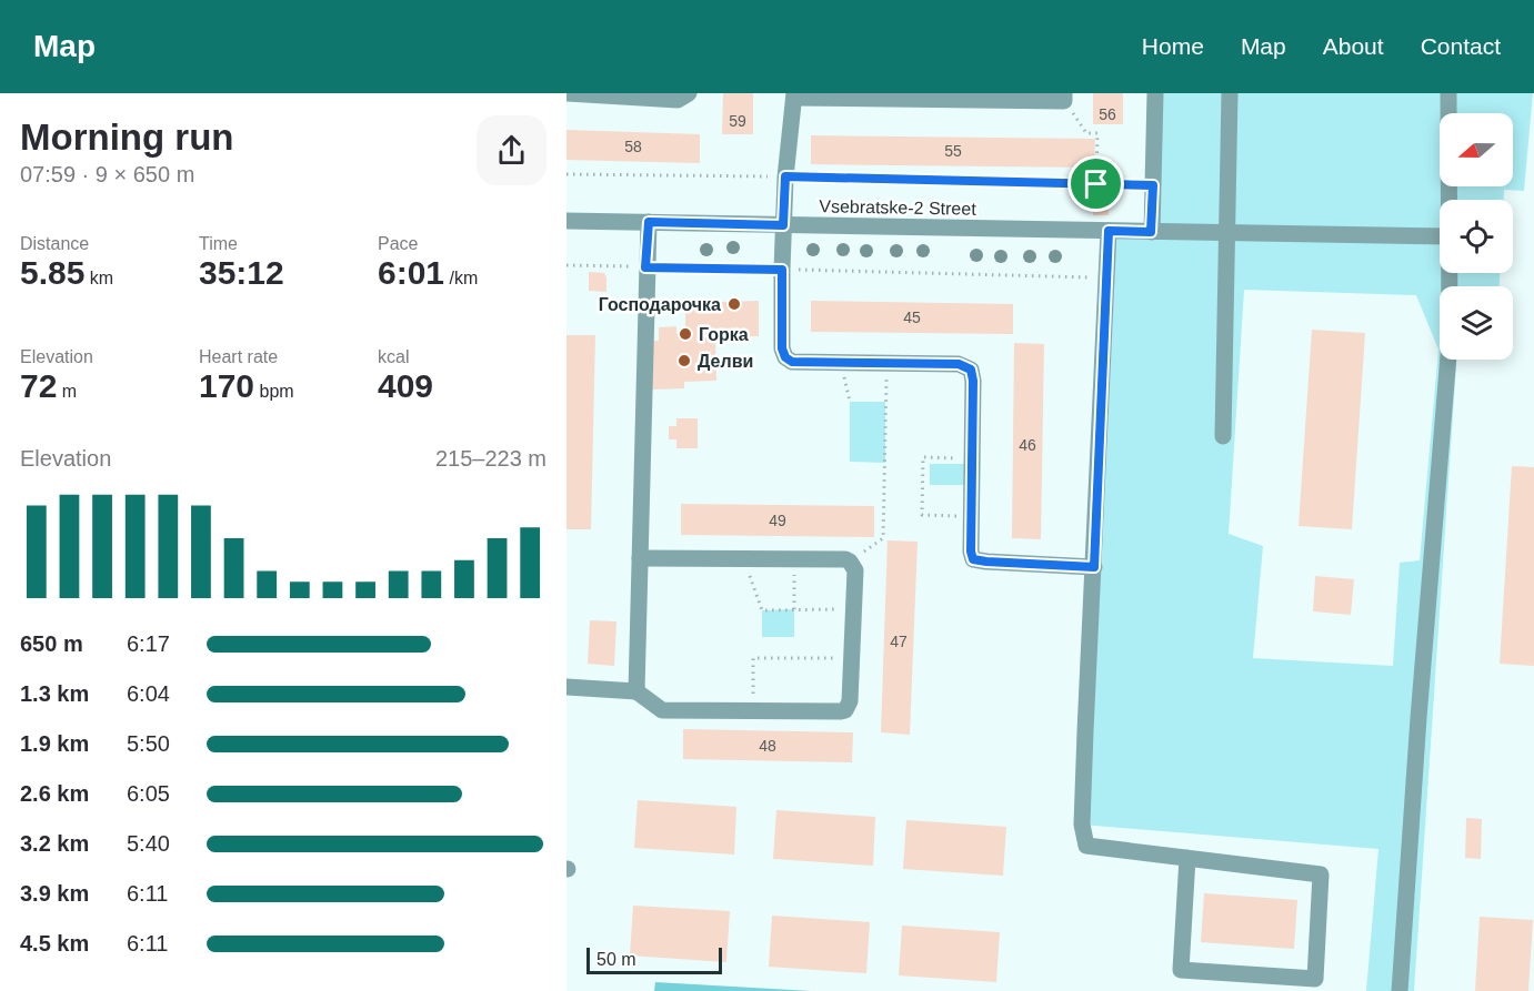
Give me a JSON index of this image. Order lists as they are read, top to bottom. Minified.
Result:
{"streets":{"street":["Vsebratske-2 Street"]},"places":["Господарочка","Горка","Делви"],"house_numbers":["56","59","58","55","45","46","49","47","48"],"scale_bar":"50 m","north":"left","page":{"header":"Map","nav":["Home","Map","About","Contact"],"heading":["Morning run","07:59 · 9 × 650 m"],"stats":[["Distance","5.85 km"],["Time","35:12"],["Pace","6:01 /km"],["Elevation","72 m"],["Heart rate","170 bpm"],["kcal","409"]],"chart":["Elevation","215–223 m"],"list":[{"name":"650 m","note":"6:17"},{"name":"1.3 km","note":"6:04"},{"name":"1.9 km","note":"5:50"},{"name":"2.6 km","note":"6:05"},{"name":"3.2 km","note":"5:40"},{"name":"3.9 km","note":"6:11"},{"name":"4.5 km","note":"6:11"}],"scale":"50 m"}}
